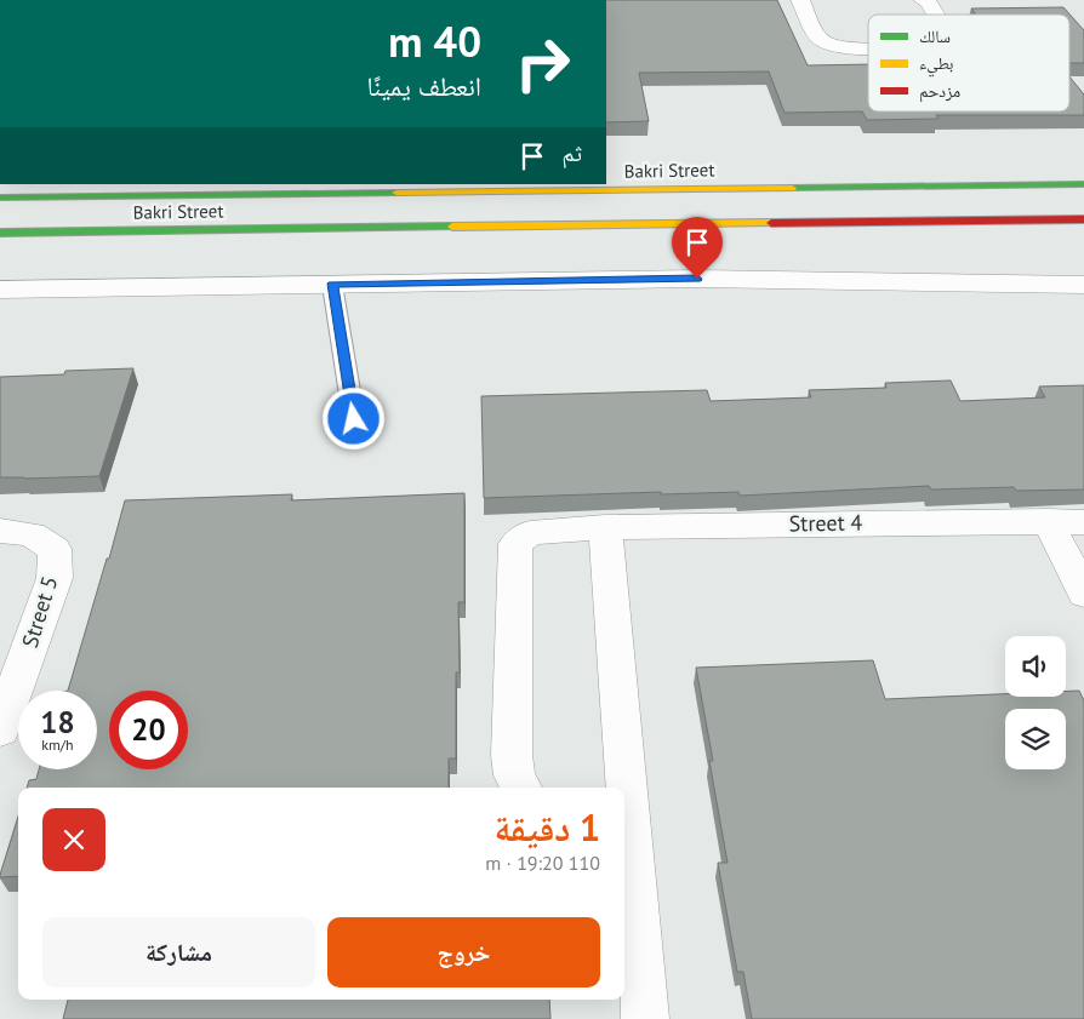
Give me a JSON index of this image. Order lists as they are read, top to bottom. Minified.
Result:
{"streets":{"main road":["Bakri Street"],"street":["Street 4","Street 5"]},"legend":["سالك","بطيء","مزدحم"],"page":{"turn":["40 m","انعطف يمينًا"],"then":"ثم","speed":"18 km/h","limit":"20","heading":["1 دقيقة","110 m · 19:20"],"buttons":["خروج","مشاركة"]}}
